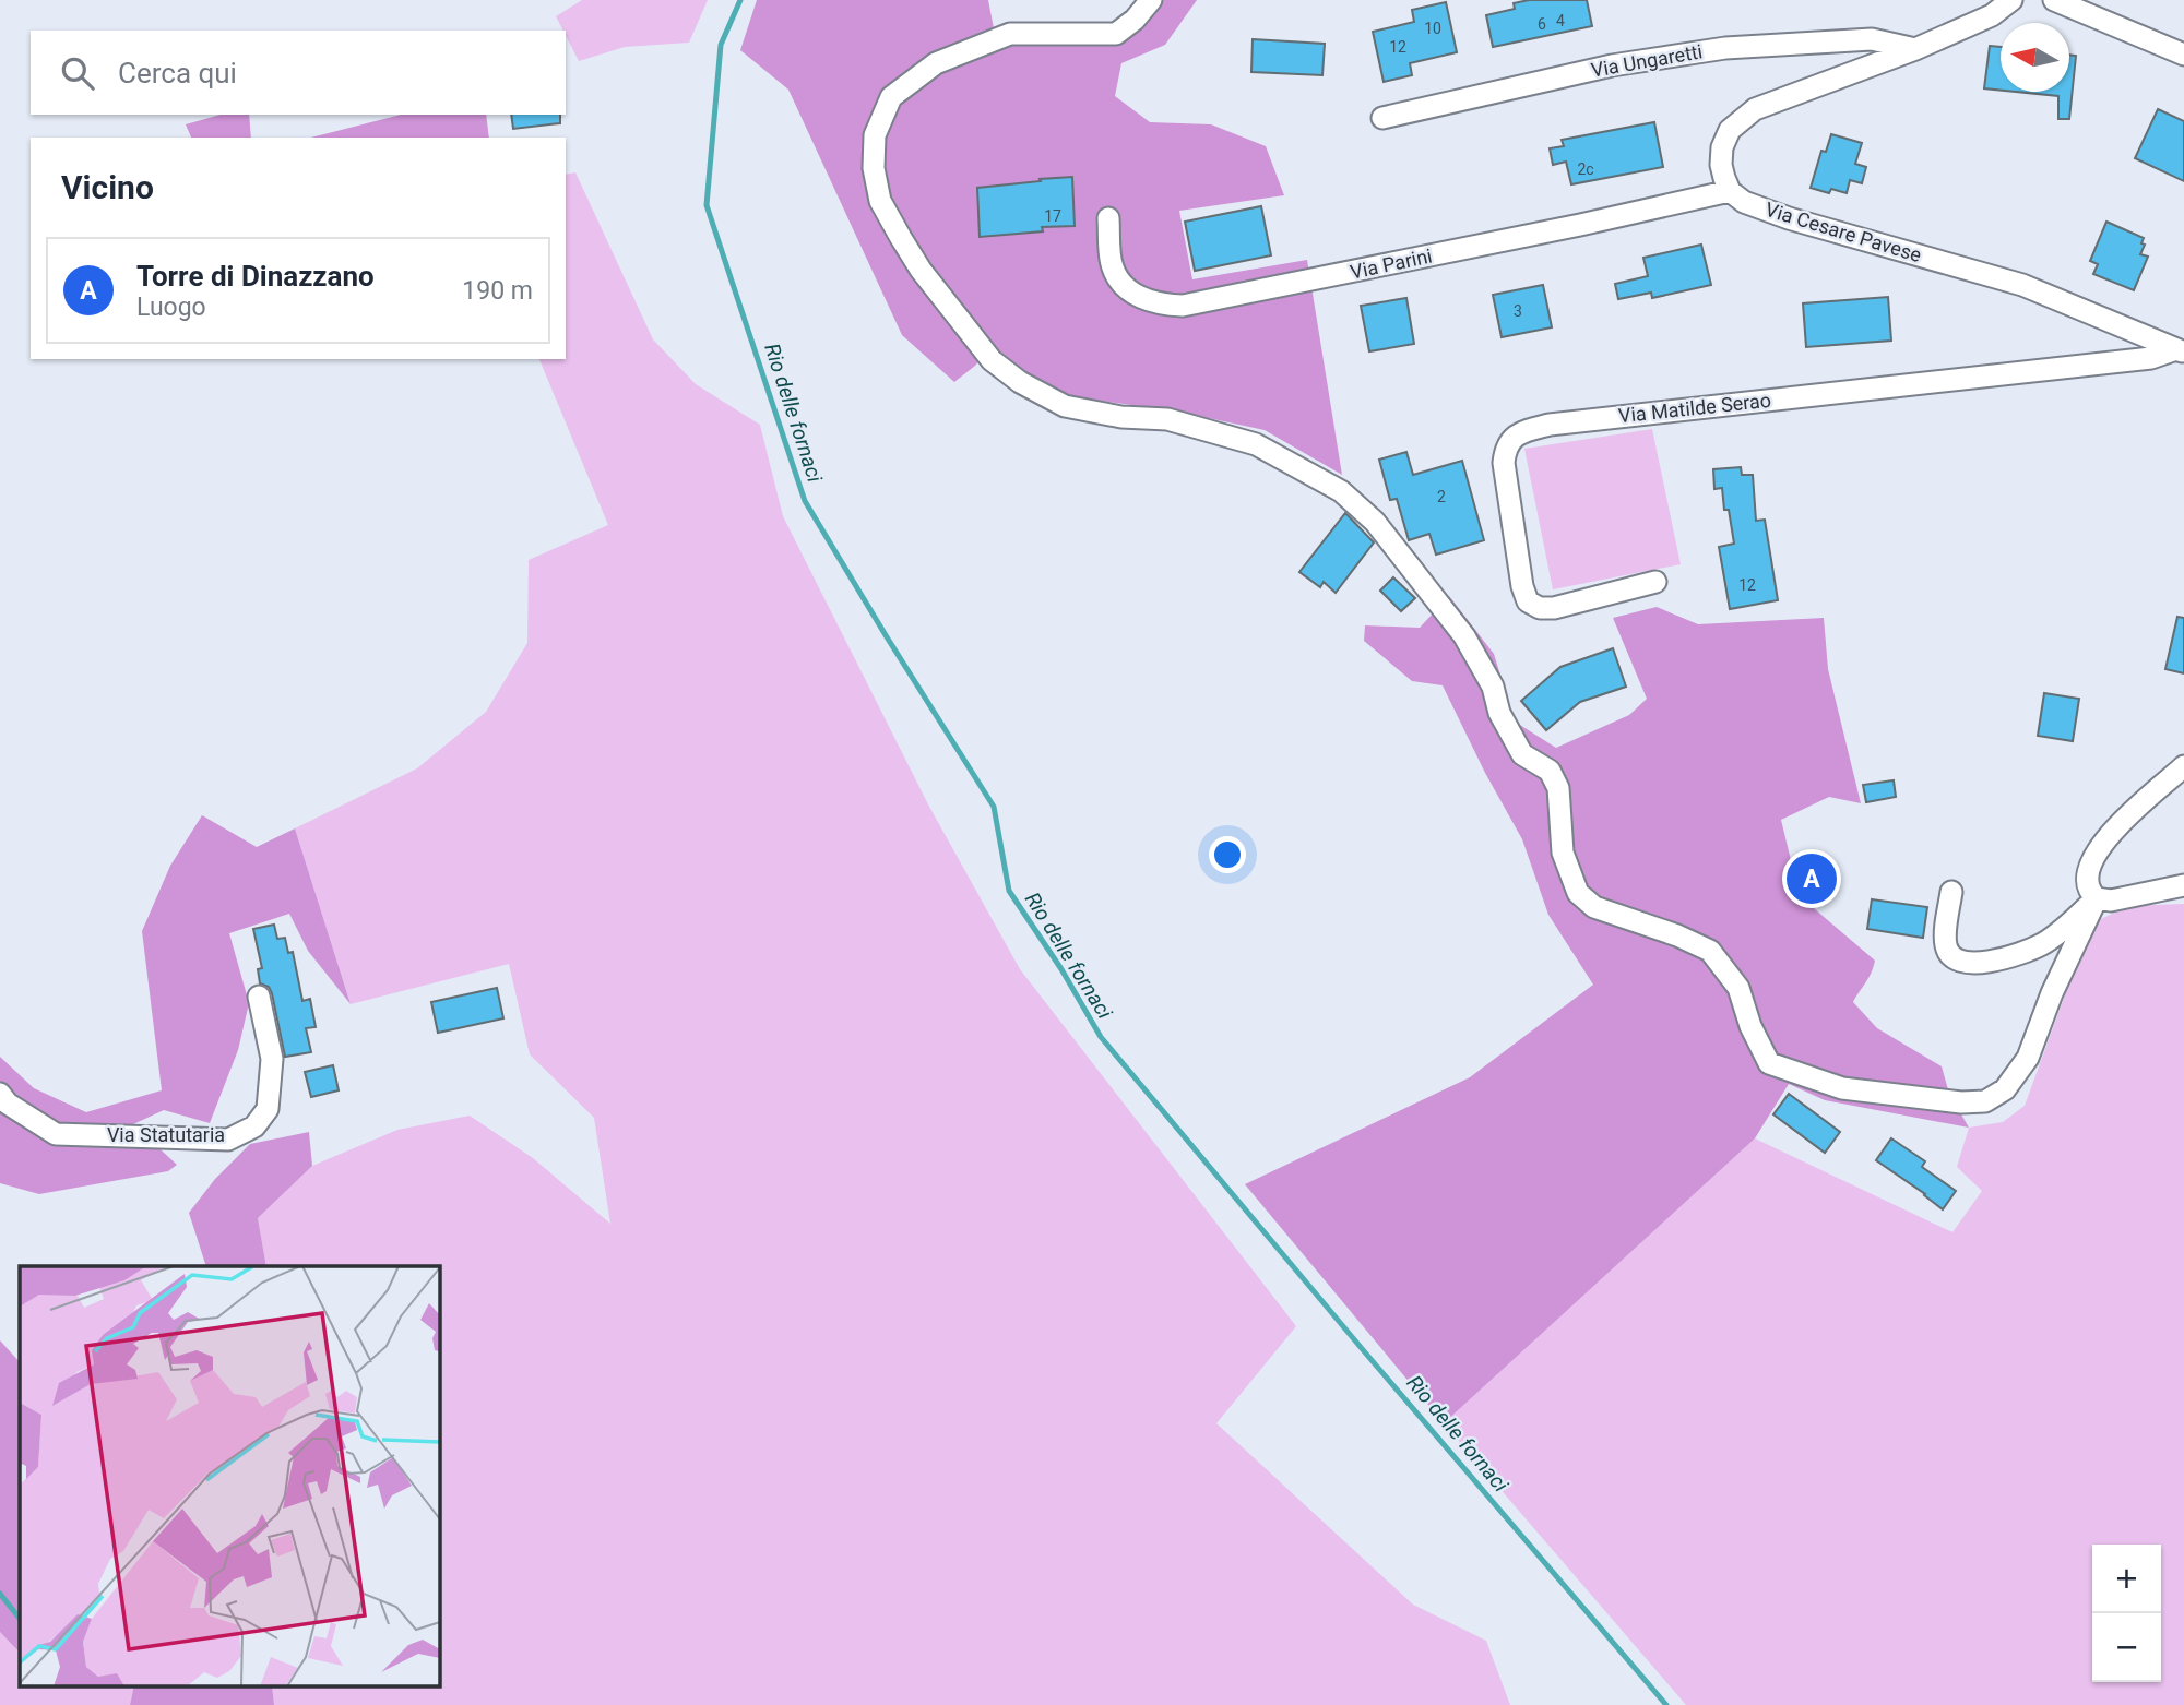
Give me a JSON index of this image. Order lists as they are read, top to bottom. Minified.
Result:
{"streets":{"street":["Via Ungaretti","Via Cesare Pavese","Via Parini","Via Matilde Serao","Via Statutaria"]},"crossings":[["Via Cesare Pavese","Via Parini"],["Via Cesare Pavese","Via Matilde Serao"]],"water":["Rio delle fornaci"],"house_numbers":["4","6","10","12","2c","17","3","2","12"],"north":"left","page":{"search":"Cerca qui","heading":"Vicino","list":[{"mark":"A","name":"Torre di Dinazzano","note":"Luogo","value":"190 m"}],"pins":"A","map_buttons":["+","−"]}}
